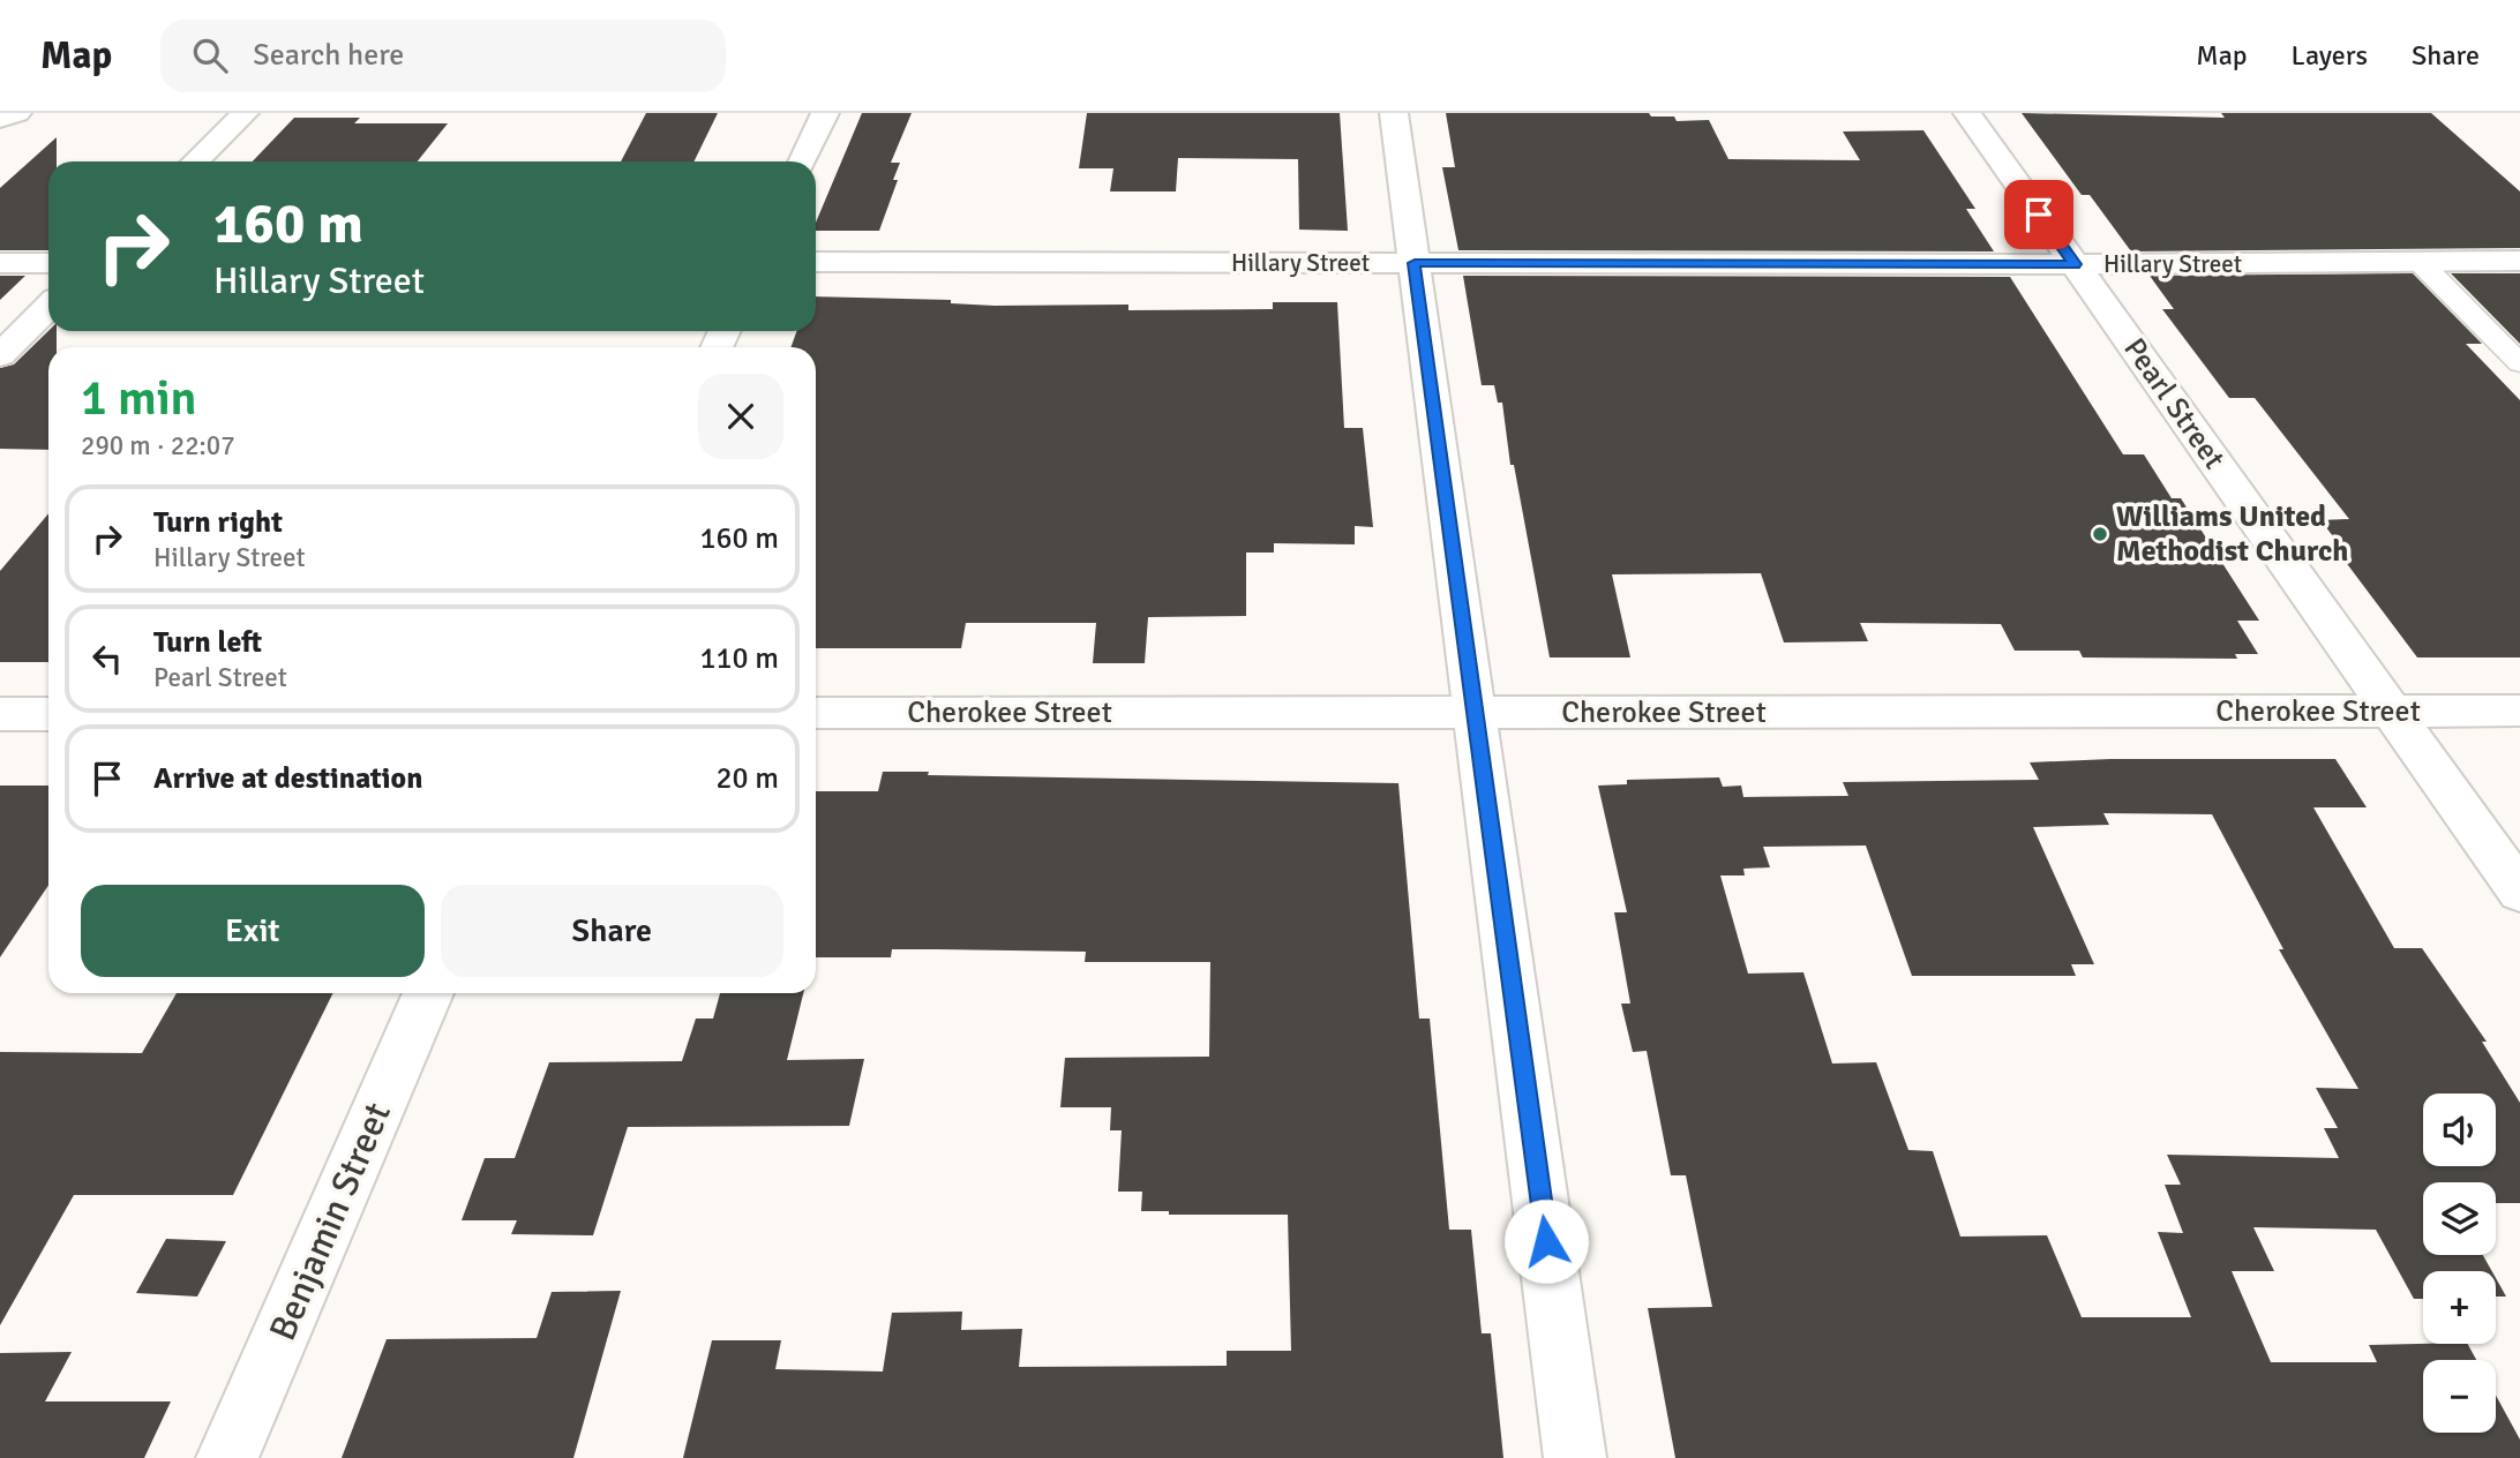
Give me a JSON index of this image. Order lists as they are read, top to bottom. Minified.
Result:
{"streets":{"street":["Hillary Street","Pearl Street","Cherokee Street","Benjamin Street"]},"crossings":[["Hillary Street","Pearl Street"],["Pearl Street","Cherokee Street"]],"places":["Williams United Methodist Church"],"page":{"header":"Map","search":"Search here","nav":["Map","Layers","Share"],"turn":["160 m","Hillary Street"],"heading":["1 min","290 m · 22:07"],"list":[{"name":"Turn right","note":"Hillary Street","value":"160 m"},{"name":"Turn left","note":"Pearl Street","value":"110 m"},{"name":"Arrive at destination","value":"20 m"}],"buttons":["Exit","Share"],"map_buttons":["+","−"]}}
